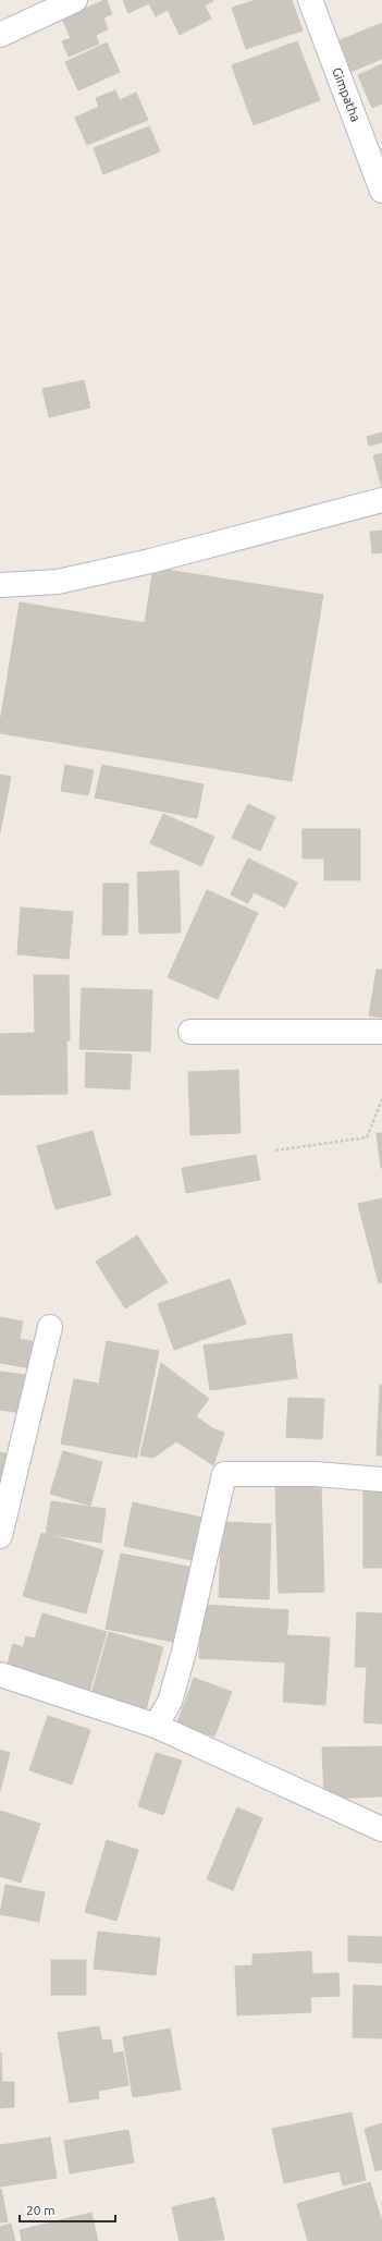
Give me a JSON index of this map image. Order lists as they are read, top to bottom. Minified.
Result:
{"streets":{"street":["Gimpatha"]},"scale_bar":"20 m"}
